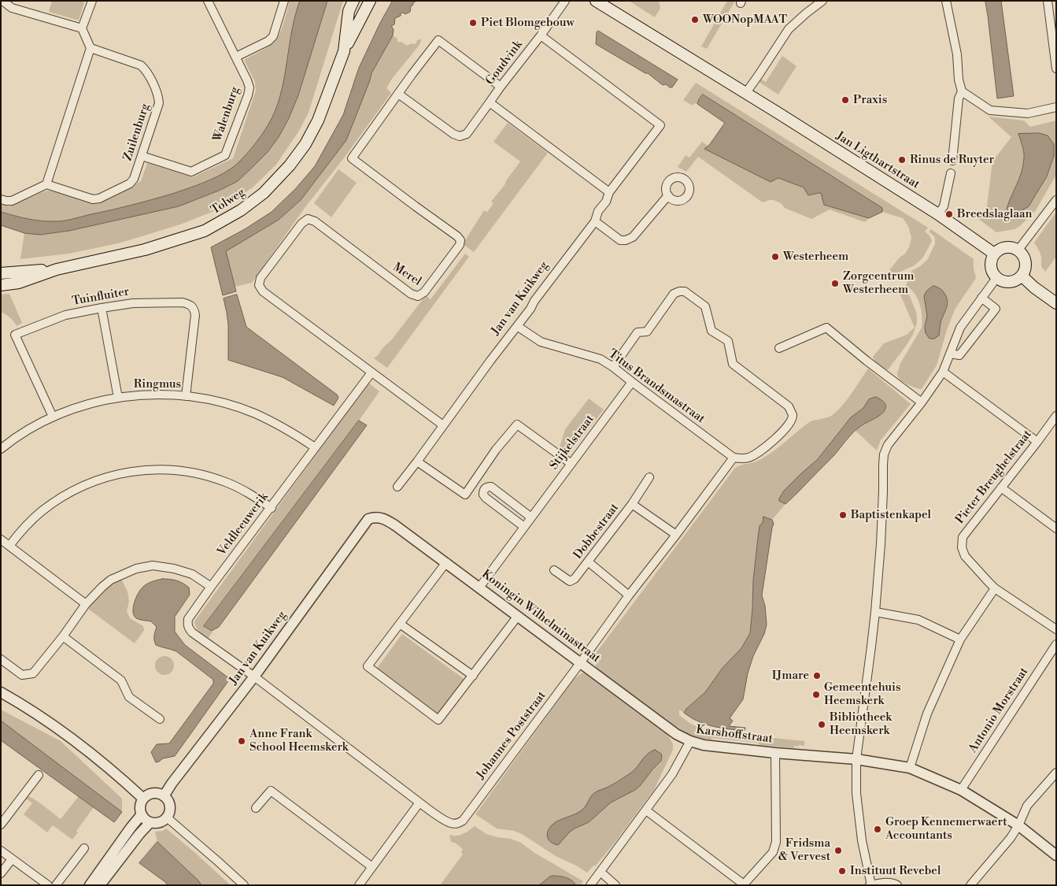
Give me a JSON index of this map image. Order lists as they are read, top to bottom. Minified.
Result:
{"streets":{"main road":["Jan Ligthartstraat","Tolweg"],"street":["Goudvink","Walenburg","Zuilenburg","Merel","Tuinfluiter","Jan van Kuikweg","Ringmus","Titus Brandsmastraat","Stijkelstraat","Pieter Breughelstraat","Veldleeuwerik","Dobbestraat","Koningin Wilhelminastraat","Antonio Morstraat","Karshoffstraat","Johannes Poststraat"]},"crossings":[["Goudvink","Merel"],["Goudvink","Jan van Kuikweg"],["Walenburg","Zuilenburg"],["Merel","Jan van Kuikweg"],["Merel","Veldleeuwerik"],["Tuinfluiter","Ringmus"],["Jan van Kuikweg","Titus Brandsmastraat"],["Jan van Kuikweg","Veldleeuwerik"],["Jan van Kuikweg","Koningin Wilhelminastraat"],["Jan van Kuikweg","Johannes Poststraat"],["Ringmus","Veldleeuwerik"],["Titus Brandsmastraat","Stijkelstraat"],["Titus Brandsmastraat","Johannes Poststraat"],["Stijkelstraat","Koningin Wilhelminastraat"],["Veldleeuwerik","Johannes Poststraat"],["Koningin Wilhelminastraat","Karshoffstraat"],["Koningin Wilhelminastraat","Johannes Poststraat"],["Antonio Morstraat","Karshoffstraat"]],"places":["WOONopMAAT","Piet Blomgebouw","Praxis","Rinus de Ruyter","Breedslaglaan","Westerheem","Zorgcentrum Westerheem","Baptistenkapel","IJmare","Gemeentehuis Heemskerk","Bibliotheek Heemskerk","Anne Frank School Heemskerk","Groep Kennemerwaert Accountants","Fridsma & Vervest","Instituut Revebel"]}
